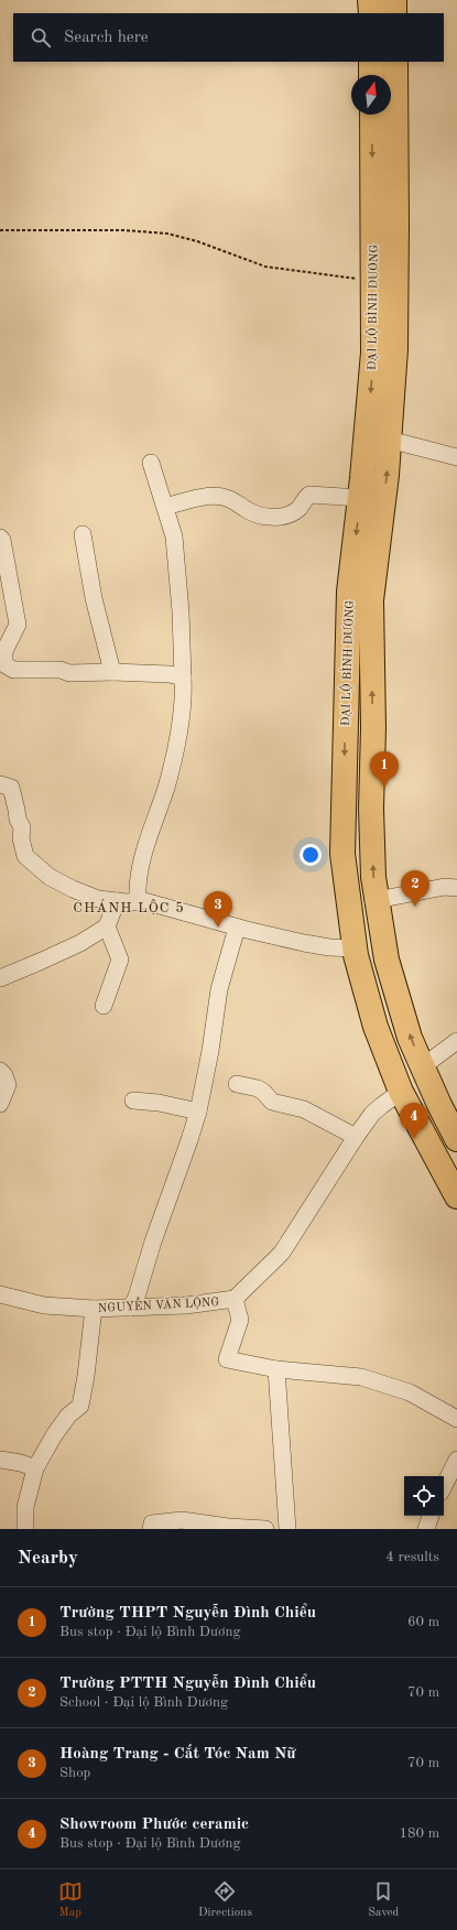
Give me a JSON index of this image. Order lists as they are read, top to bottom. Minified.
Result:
{"streets":{"highway":["ĐẠI LỘ BÌNH DƯƠNG"],"street":["NGUYỄN VĂN LỘNG"]},"crossings":[["ĐẠI LỘ BÌNH DƯƠNG","NGUYỄN VĂN LỘNG"]],"districts":["CHÁNH LỘC 5"],"north":"top","page":{"search":"Search here","pins":["1","2","3","4"],"heading":["Nearby","4 results"],"list":[{"mark":"1","name":"Trường THPT Nguyễn Đình Chiểu","note":"Bus stop · Đại lộ Bình Dương","value":"60 m"},{"mark":"2","name":"Trường PTTH Nguyễn Đình Chiểu","note":"School · Đại lộ Bình Dương","value":"70 m"},{"mark":"3","name":"Hoàng Trang - Cắt Tóc Nam Nữ","note":"Shop","value":"70 m"},{"mark":"4","name":"Showroom Phước ceramic","note":"Bus stop · Đại lộ Bình Dương","value":"180 m"}],"nav":["Map","Directions","Saved"]}}
